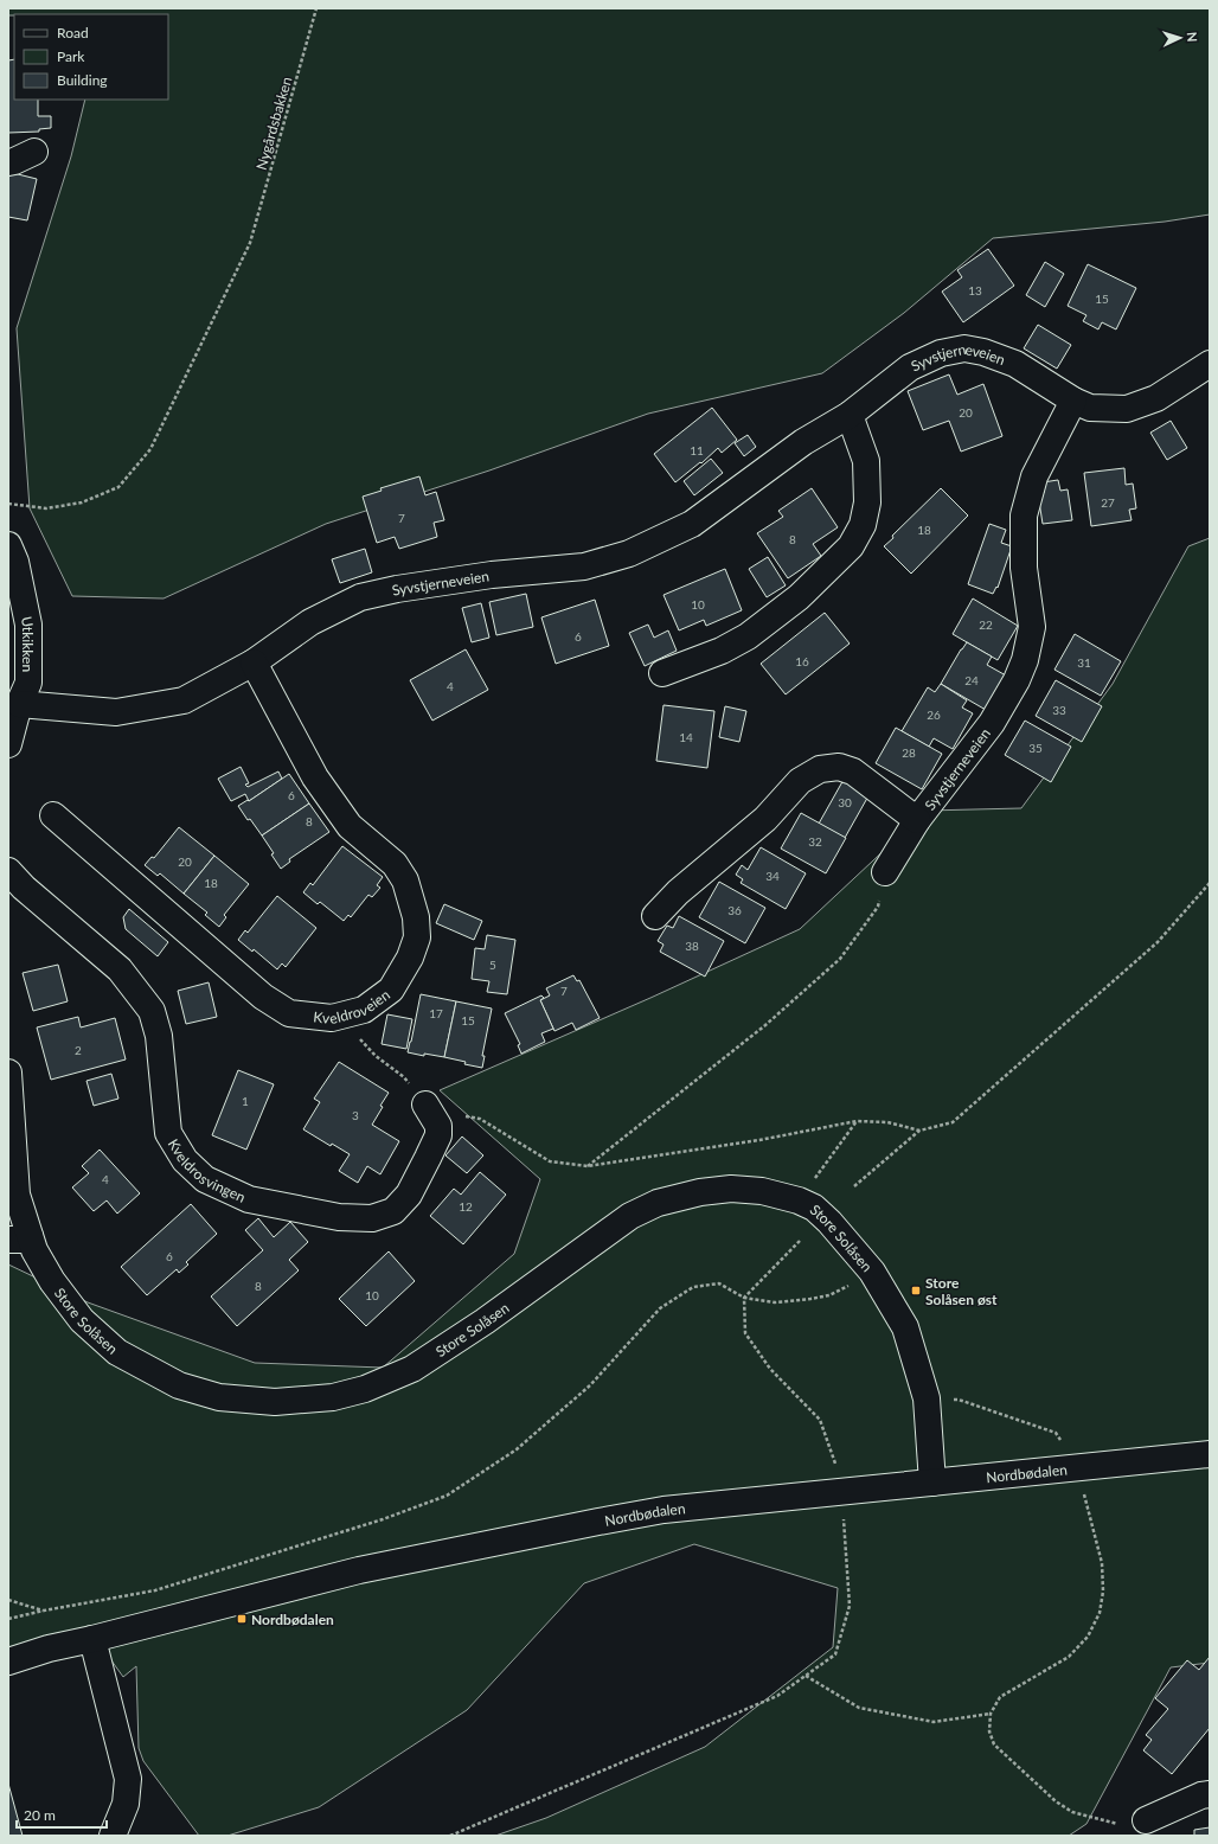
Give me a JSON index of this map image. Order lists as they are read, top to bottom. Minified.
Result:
{"streets":{"street":["Syvstjerneveien","Utkikken","Kveldroveien","Kveldrosvingen","Store Solåsen","Nordbødalen"],"path":["Nygårdsbakken"]},"crossings":[["Syvstjerneveien","Utkikken"],["Syvstjerneveien","Kveldroveien"],["Store Solåsen","Nordbødalen"]],"places":{"transit":["Store Solåsen øst","Nordbødalen"]},"house_numbers":["13","15","20","11","27","7","18","8","10","22","6","16","31","24","4","33","26","14","35","28","6","30","8","32","20","34","18","36","38","5","7","17","15","2","1","3","4","12","6","8","10"],"legend":["Road","Park","Building"],"scale_bar":"20 m","north":"right"}
